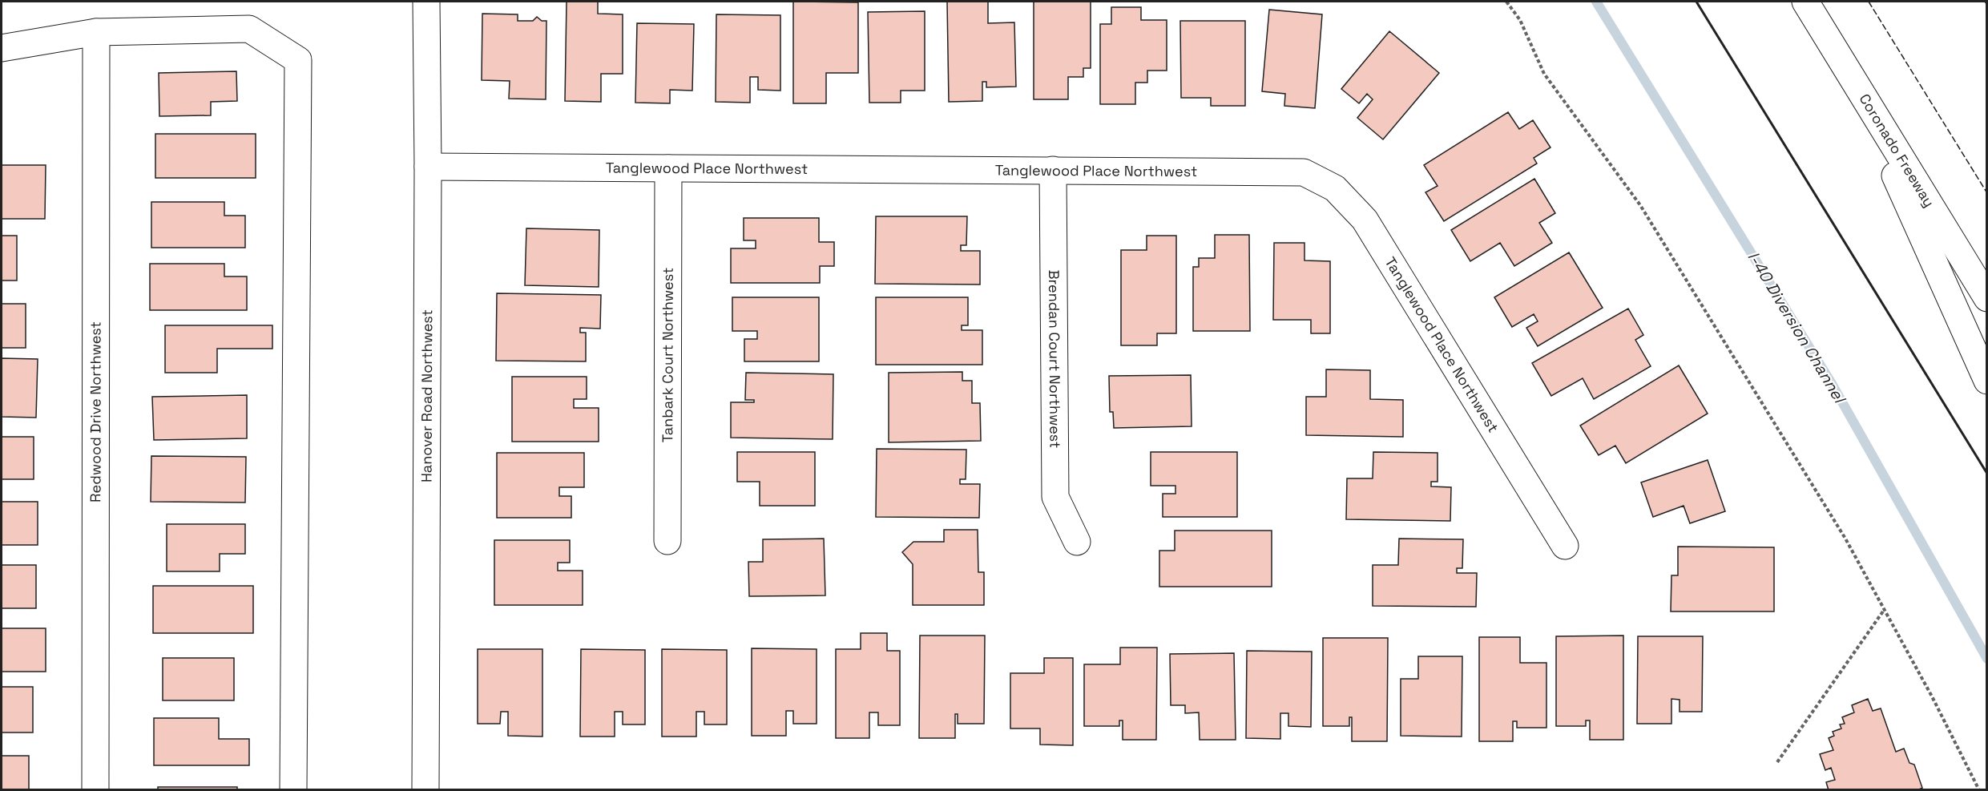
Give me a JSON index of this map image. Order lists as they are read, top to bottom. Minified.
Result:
{"streets":{"main road":["Coronado Freeway","Tanglewood Place Northwest","Tanbark Court Northwest","Brendan Court Northwest","Hanover Road Northwest","Redwood Drive Northwest"]},"crossings":[["Tanglewood Place Northwest","Tanbark Court Northwest"],["Tanglewood Place Northwest","Brendan Court Northwest"],["Tanglewood Place Northwest","Hanover Road Northwest"]],"water":["I-40 Diversion Channel"]}
